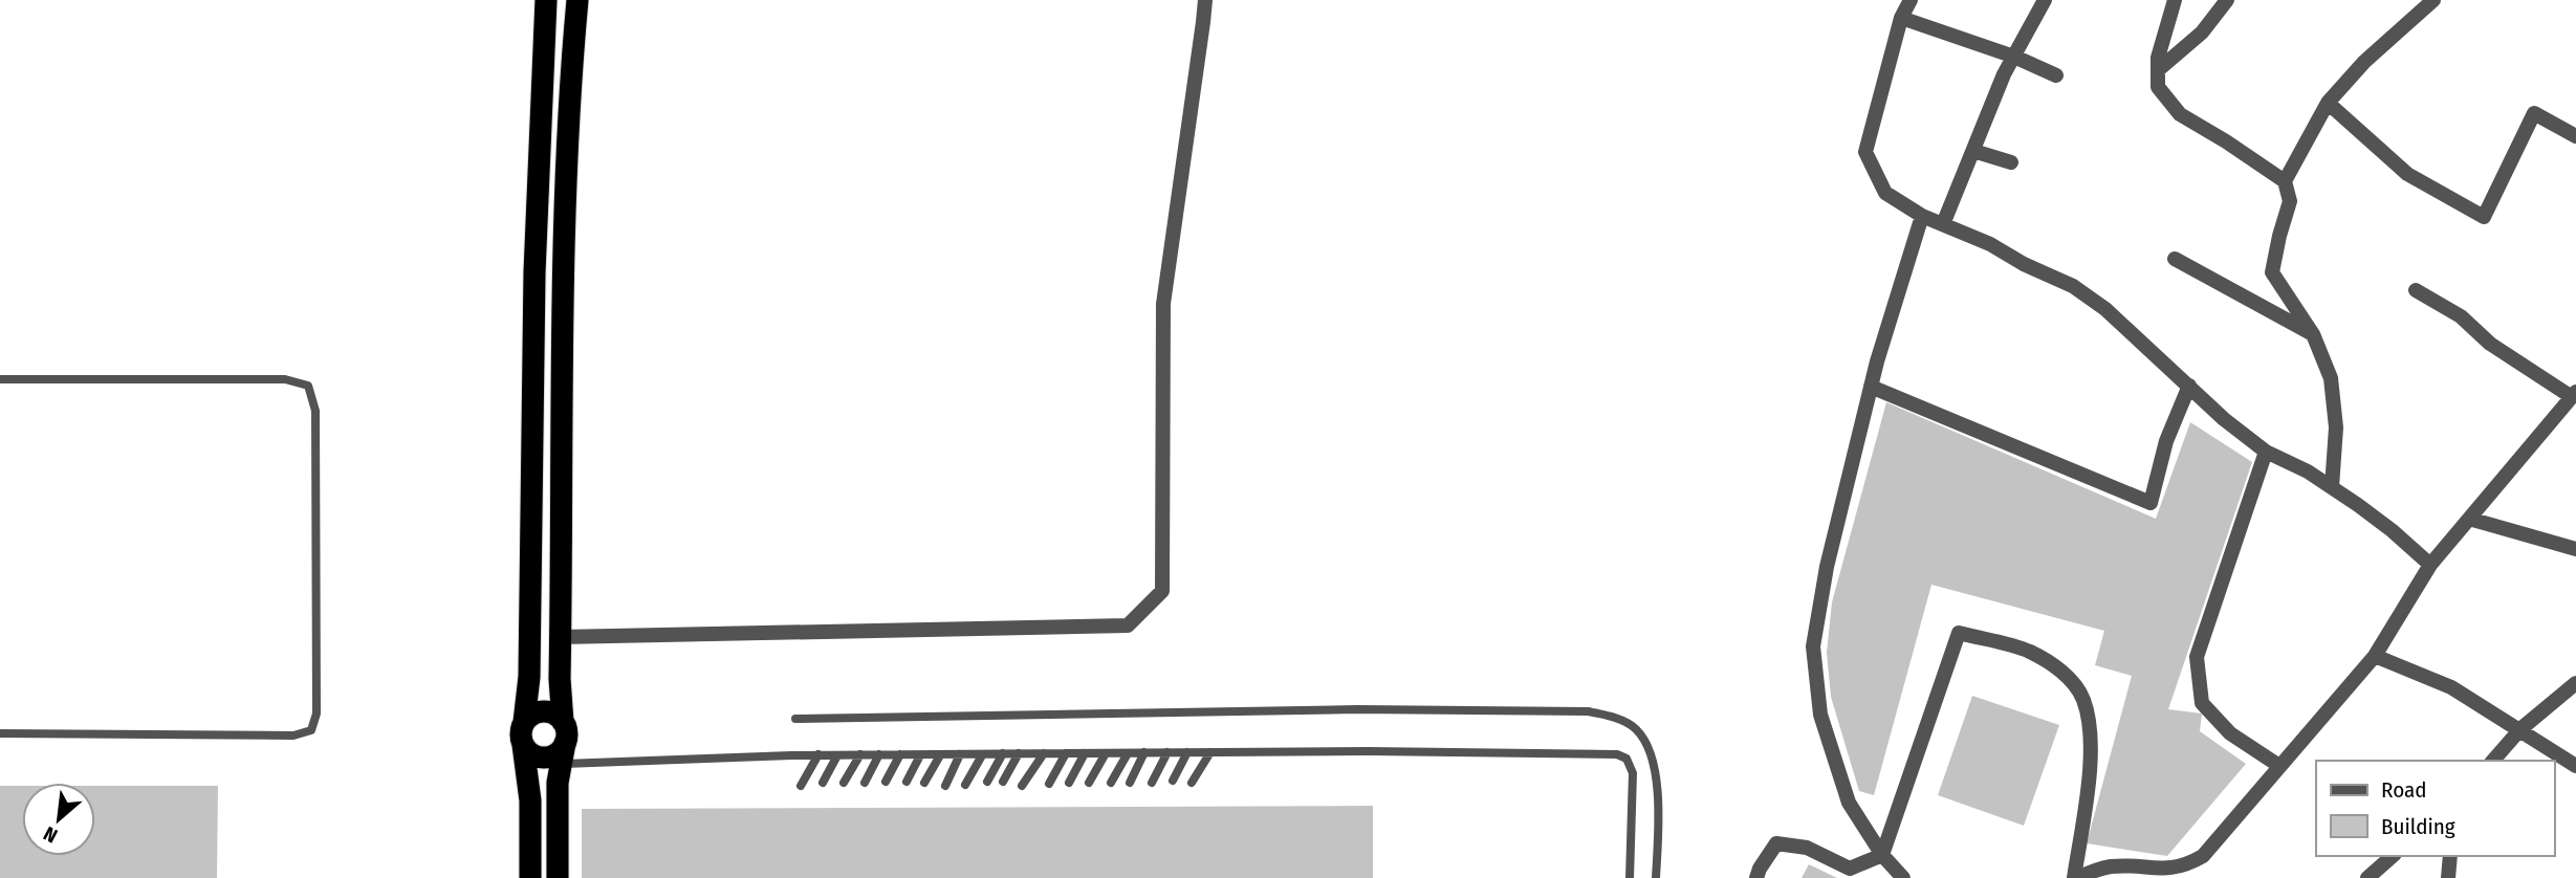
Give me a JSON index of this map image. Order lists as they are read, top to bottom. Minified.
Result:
{"legend":["Road","Building"],"north":"bottom left"}
